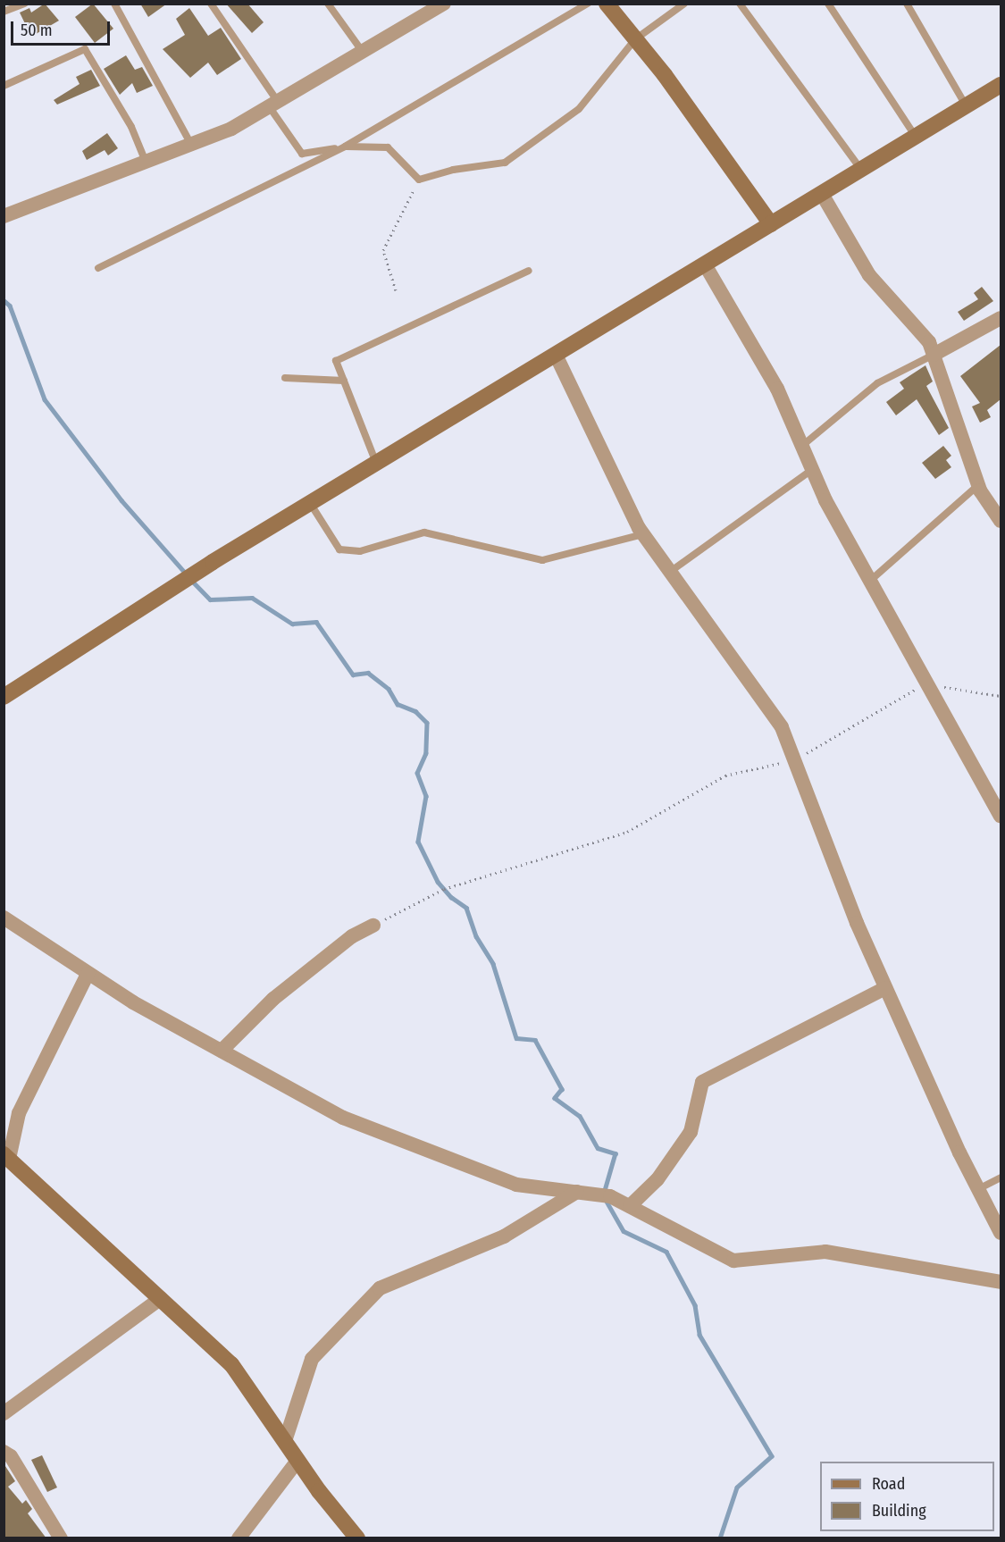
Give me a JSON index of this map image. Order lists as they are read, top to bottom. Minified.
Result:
{"legend":["Road","Building"],"scale_bar":"50 m"}
